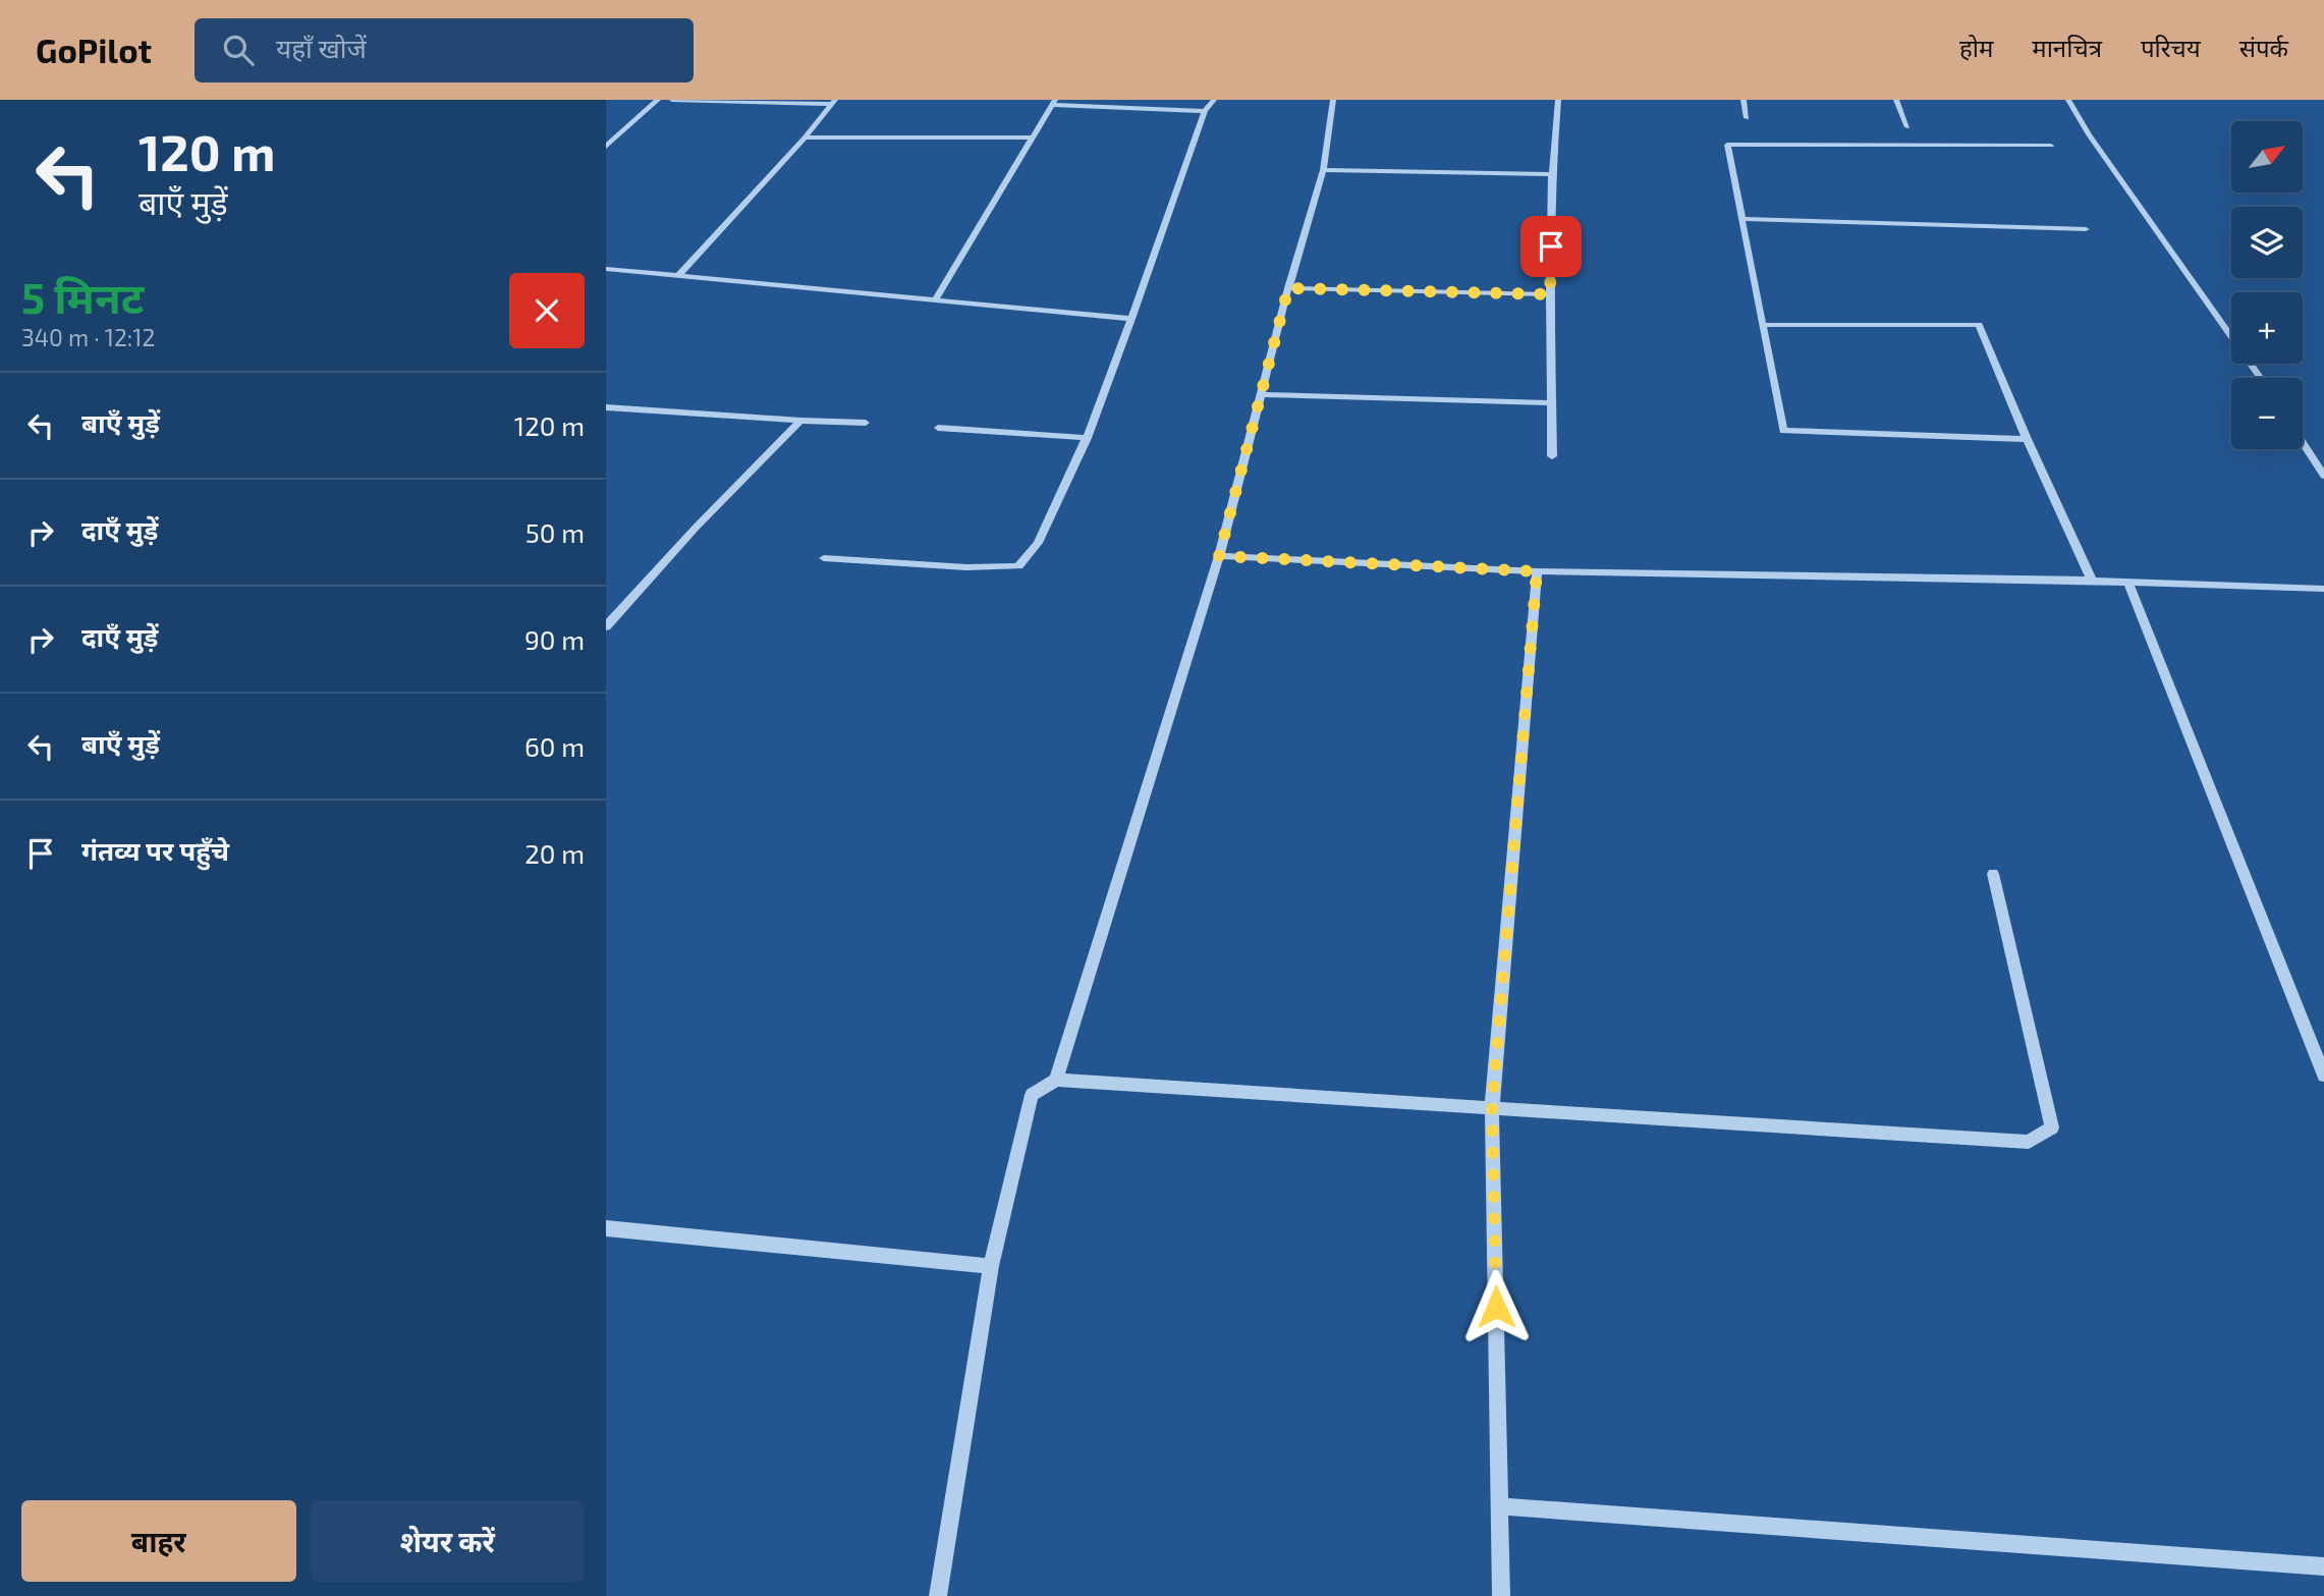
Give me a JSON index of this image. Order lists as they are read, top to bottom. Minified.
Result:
{"north":"top right","page":{"header":"GoPilot","search":"यहाँ खोजें","nav":["होम","मानचित्र","परिचय","संपर्क"],"turn":["120 m","बाएँ मुड़ें"],"map_buttons":["+","−"],"heading":["5 मिनट","340 m · 12:12"],"list":[{"name":"बाएँ मुड़ें","value":"120 m"},{"name":"दाएँ मुड़ें","value":"50 m"},{"name":"दाएँ मुड़ें","value":"90 m"},{"name":"बाएँ मुड़ें","value":"60 m"},{"name":"गंतव्य पर पहुँचे","value":"20 m"}],"buttons":["बाहर","शेयर करें"]}}
